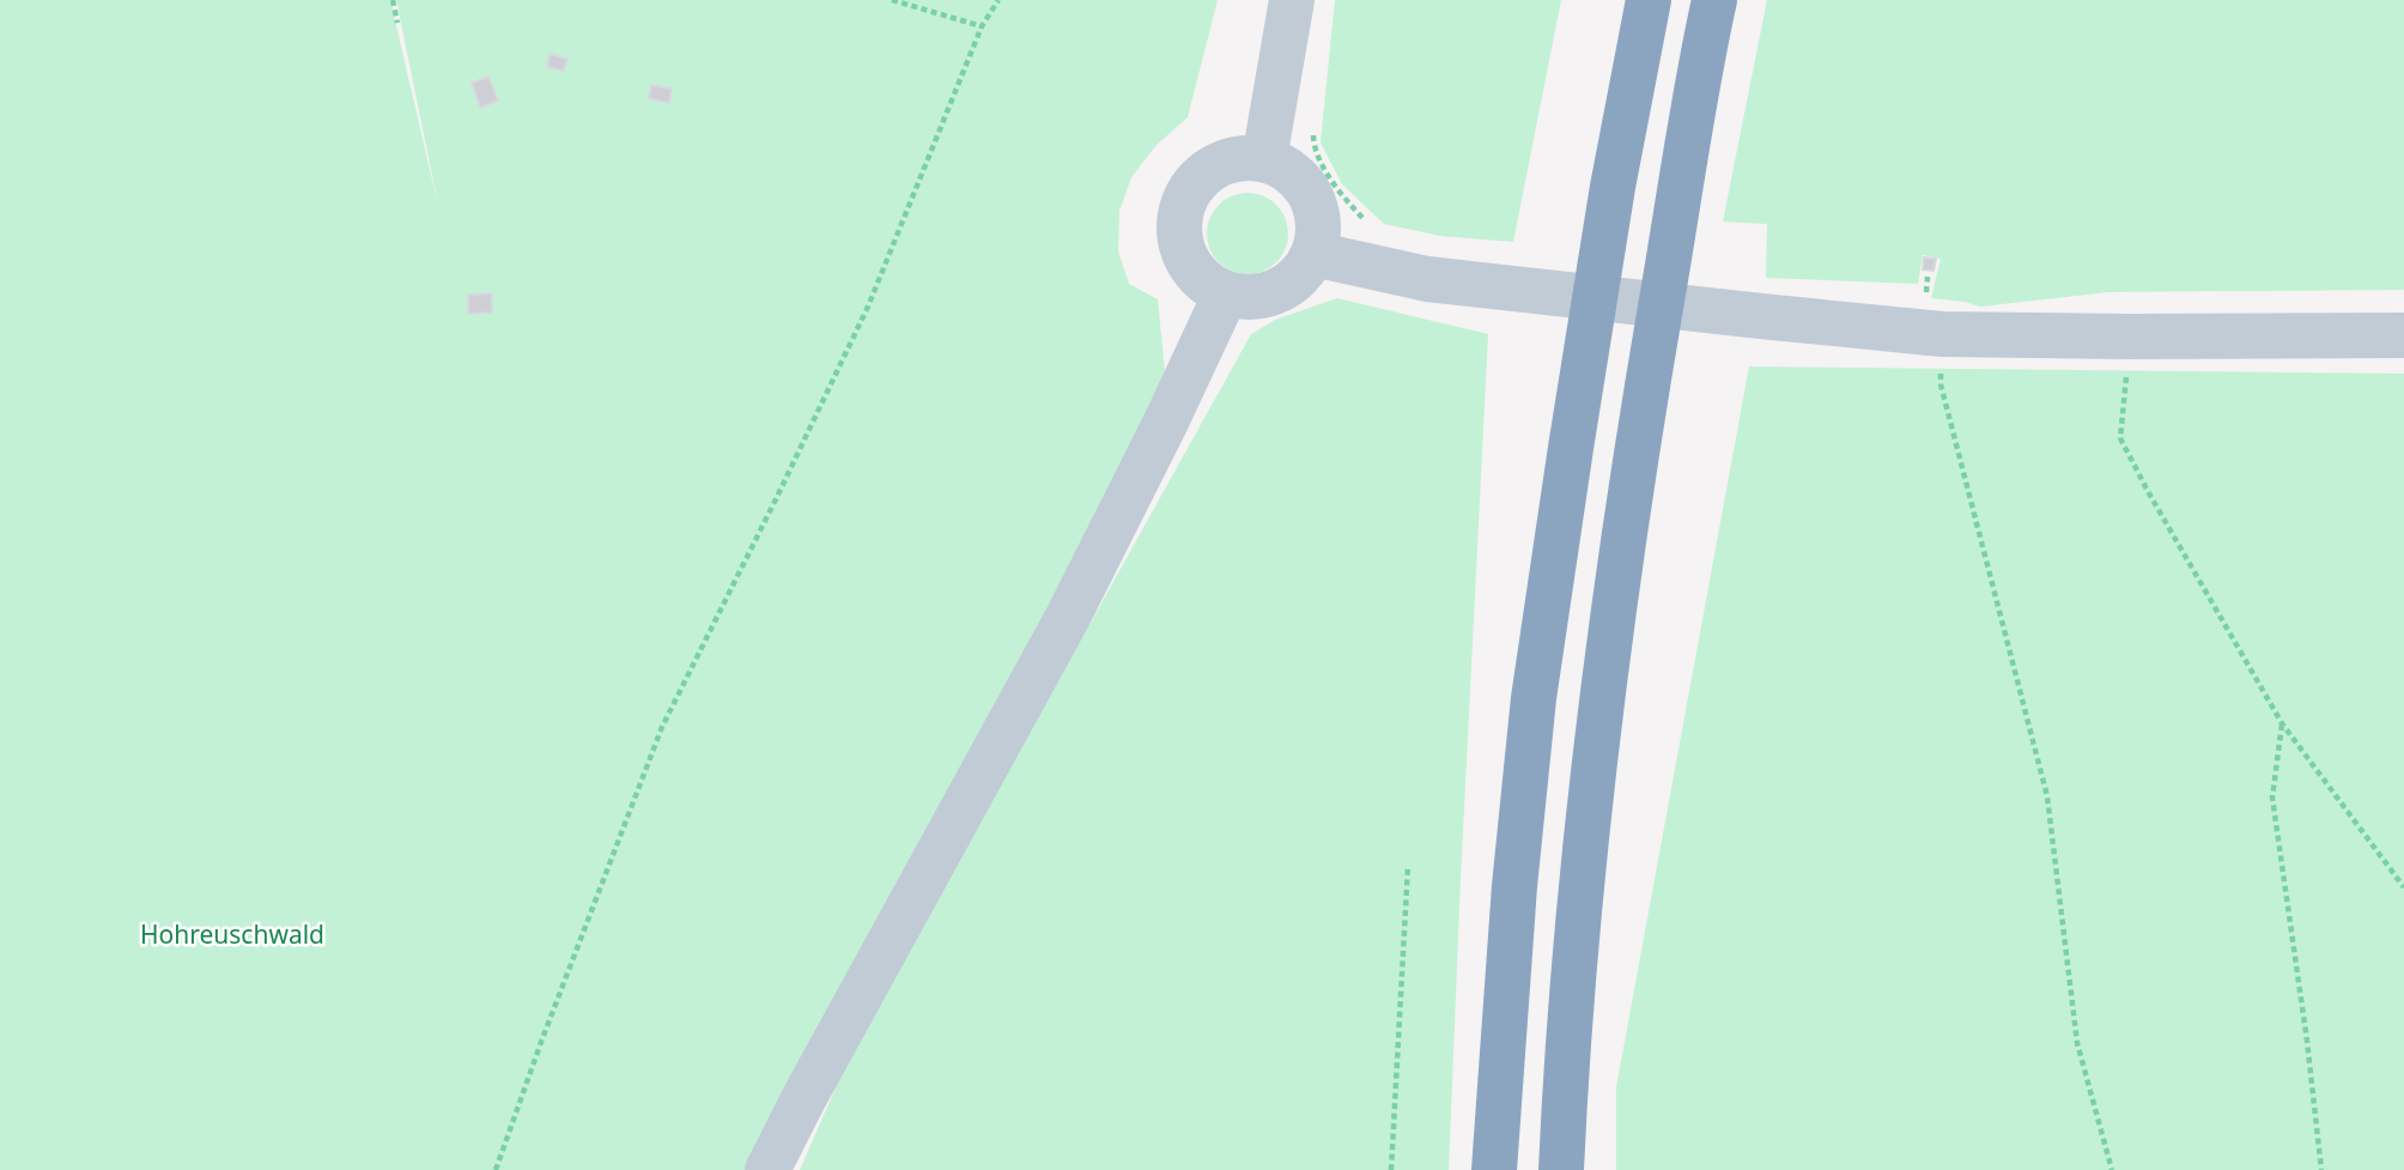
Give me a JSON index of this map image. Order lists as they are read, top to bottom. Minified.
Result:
{"parks":["Hohreuschwald"]}
